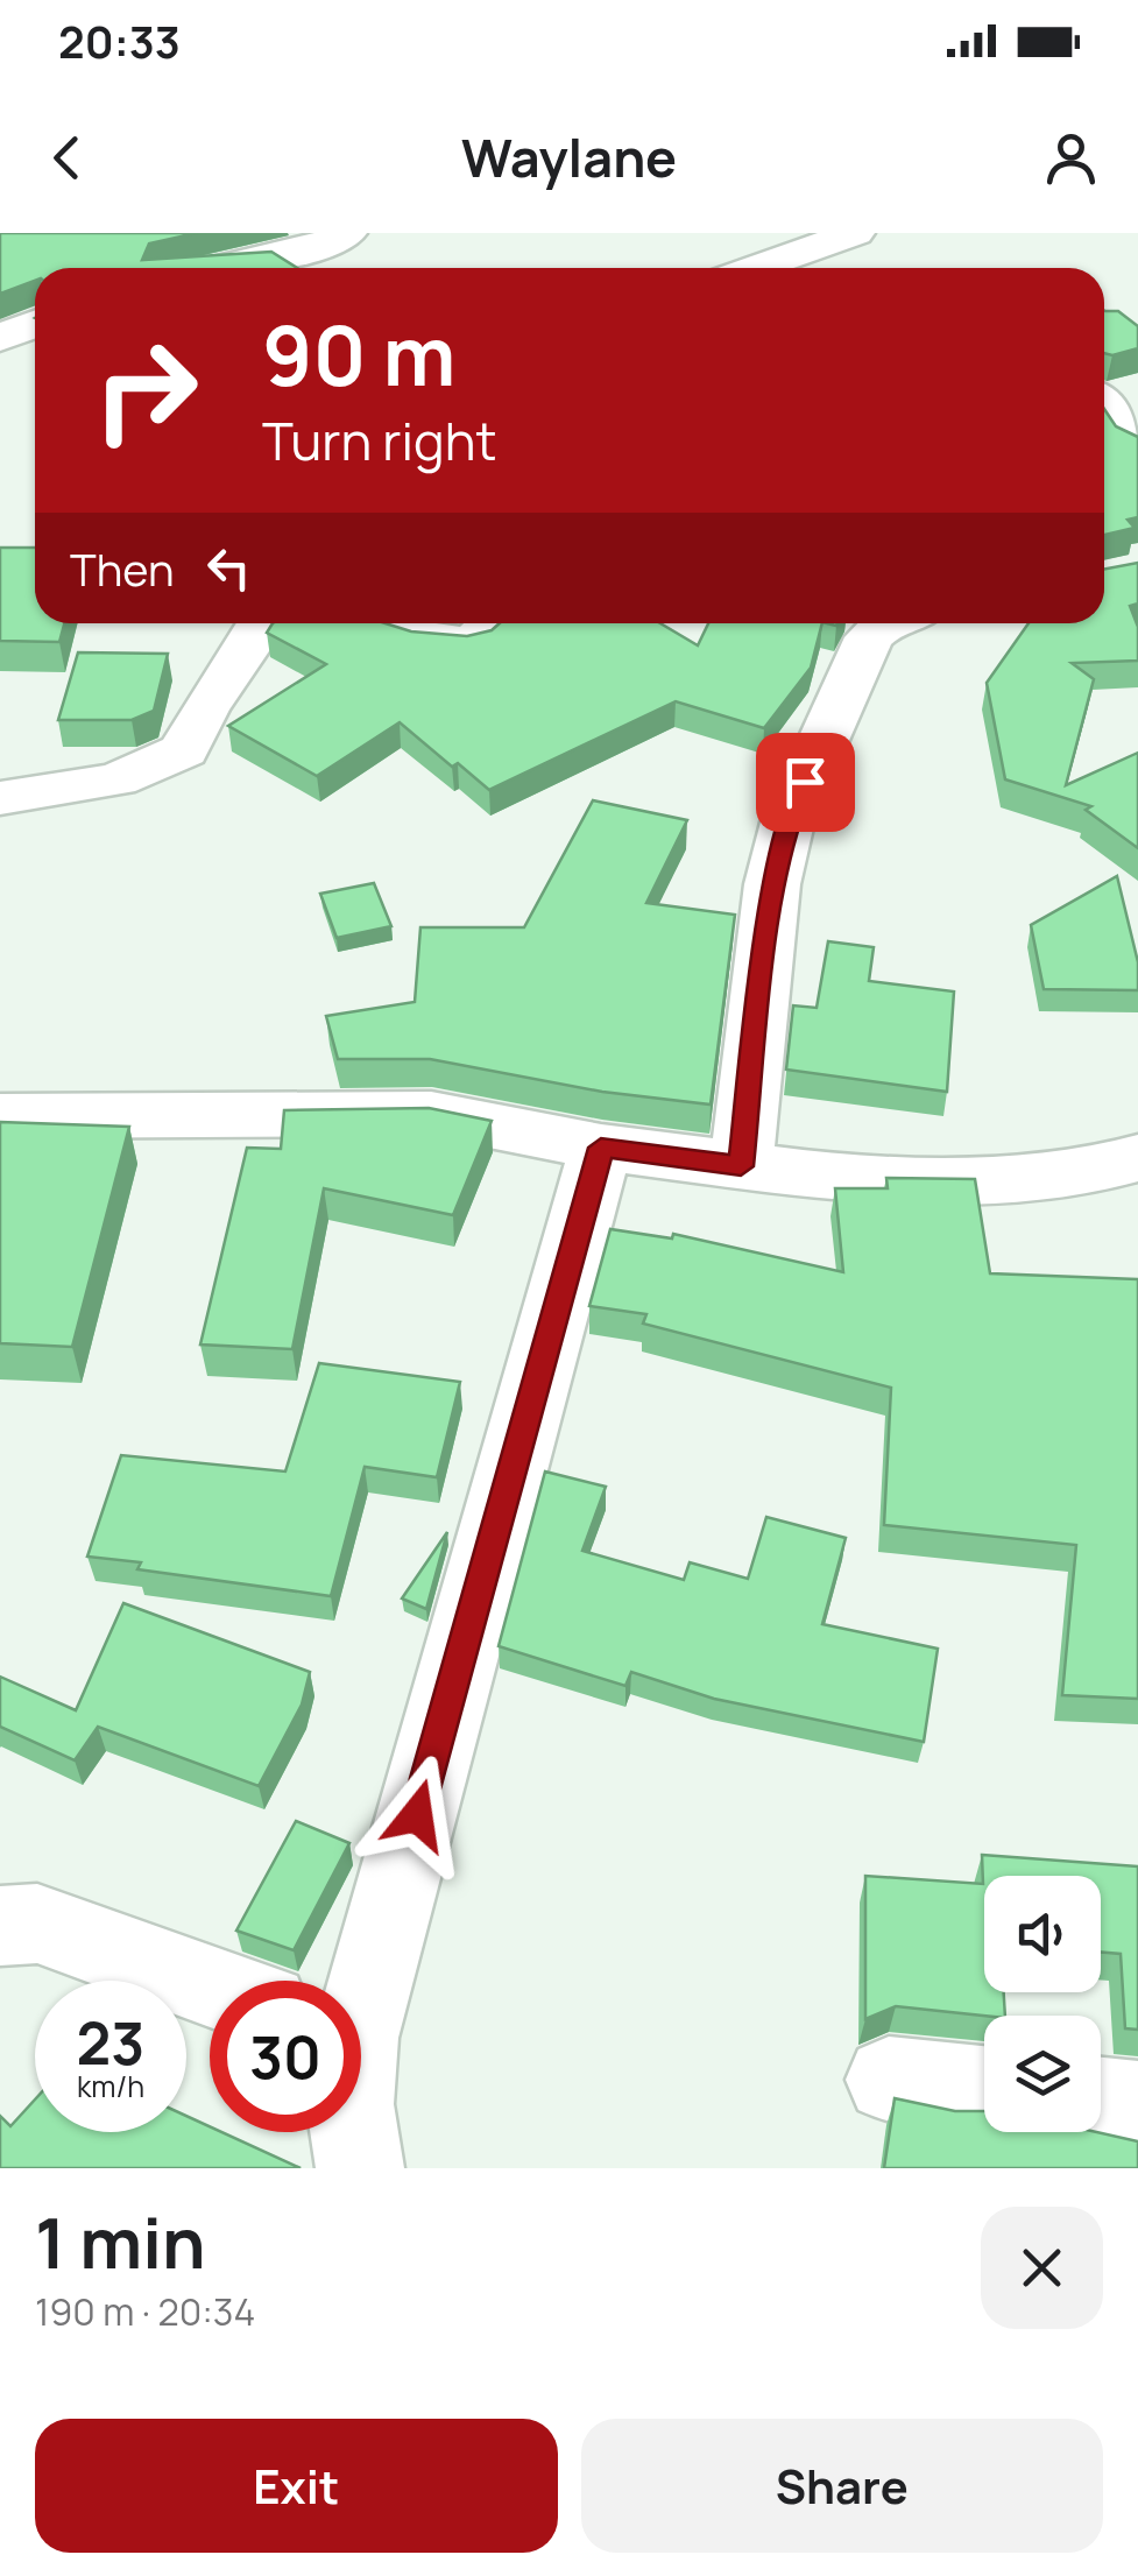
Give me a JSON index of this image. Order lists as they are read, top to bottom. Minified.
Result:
{"page":{"status":"20:33","header":"Waylane","turn":["90 m","Turn right"],"then":"Then","speed":"23 km/h","limit":"30","heading":["1 min","190 m · 20:34"],"buttons":["Exit","Share"]}}
